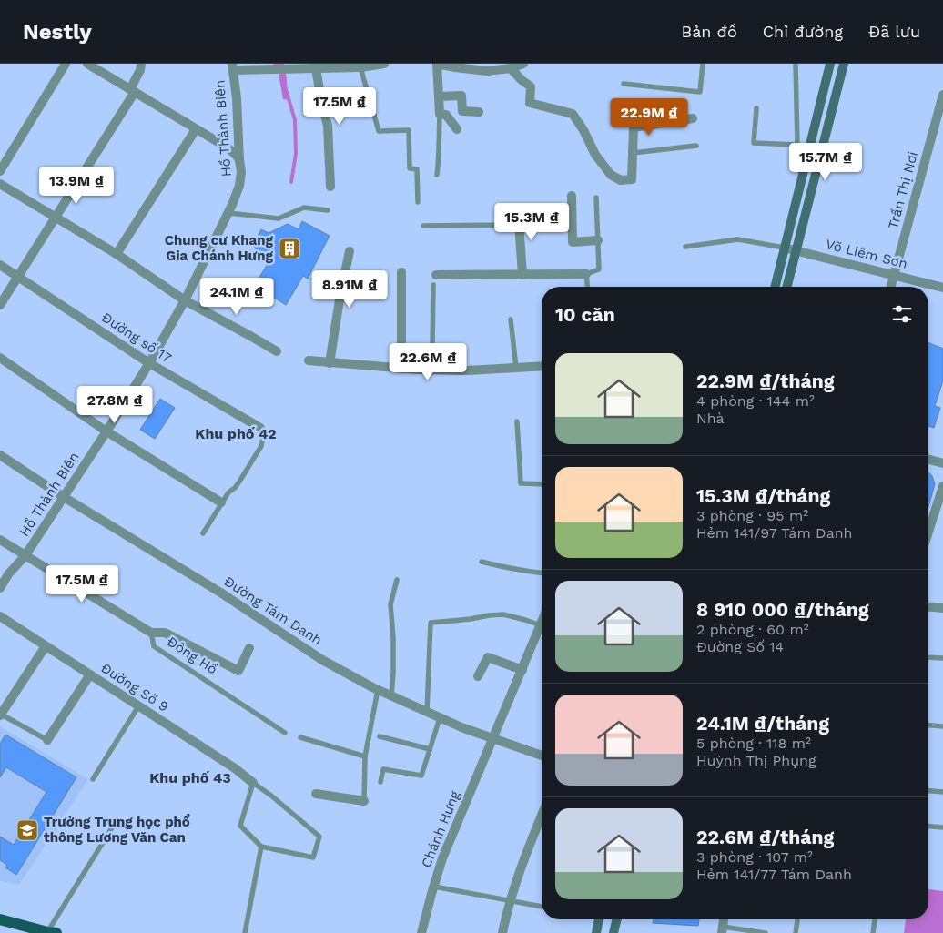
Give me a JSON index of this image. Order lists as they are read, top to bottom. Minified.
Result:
{"streets":{"street":["Hồ Thành Biên","Trần Thị Nơi","Võ Liêm Sơn","Đường số 17","Đường Tám Danh","Đông Hồ","Đường Số 9","Chánh Hưng"]},"crossings":[["Hồ Thành Biên","Đường số 17"],["Hồ Thành Biên","Đường Tám Danh"],["Hồ Thành Biên","Đông Hồ"],["Trần Thị Nơi","Võ Liêm Sơn"],["Đường Tám Danh","Chánh Hưng"]],"districts":["Khu phố 42","Khu phố 43"],"places":{"building":["Chung cư Khang Gia Chánh Hưng"],"school or university":["Trường Trung học phổ thông Lương Văn Can"]},"page":{"header":"Nestly","nav":["Bản đồ","Chỉ đường","Đã lưu"],"price":["17.5M ₫","22.9M ₫","15.7M ₫","13.9M ₫","15.3M ₫","8.91M ₫","24.1M ₫","22.6M ₫","27.8M ₫","17.5M ₫"],"heading":"10 căn","list":[{"name":"22.9M ₫/tháng","note":"4 phòng · 144 m² · Nhà"},{"name":"15.3M ₫/tháng","note":"3 phòng · 95 m² · Hẻm 141/97 Tám Danh"},{"name":"8 910 000 ₫/tháng","note":"2 phòng · 60 m² · Đường Số 14"},{"name":"24.1M ₫/tháng","note":"5 phòng · 118 m² · Huỳnh Thị Phụng"},{"name":"22.6M ₫/tháng","note":"3 phòng · 107 m² · Hẻm 141/77 Tám Danh"}]}}
